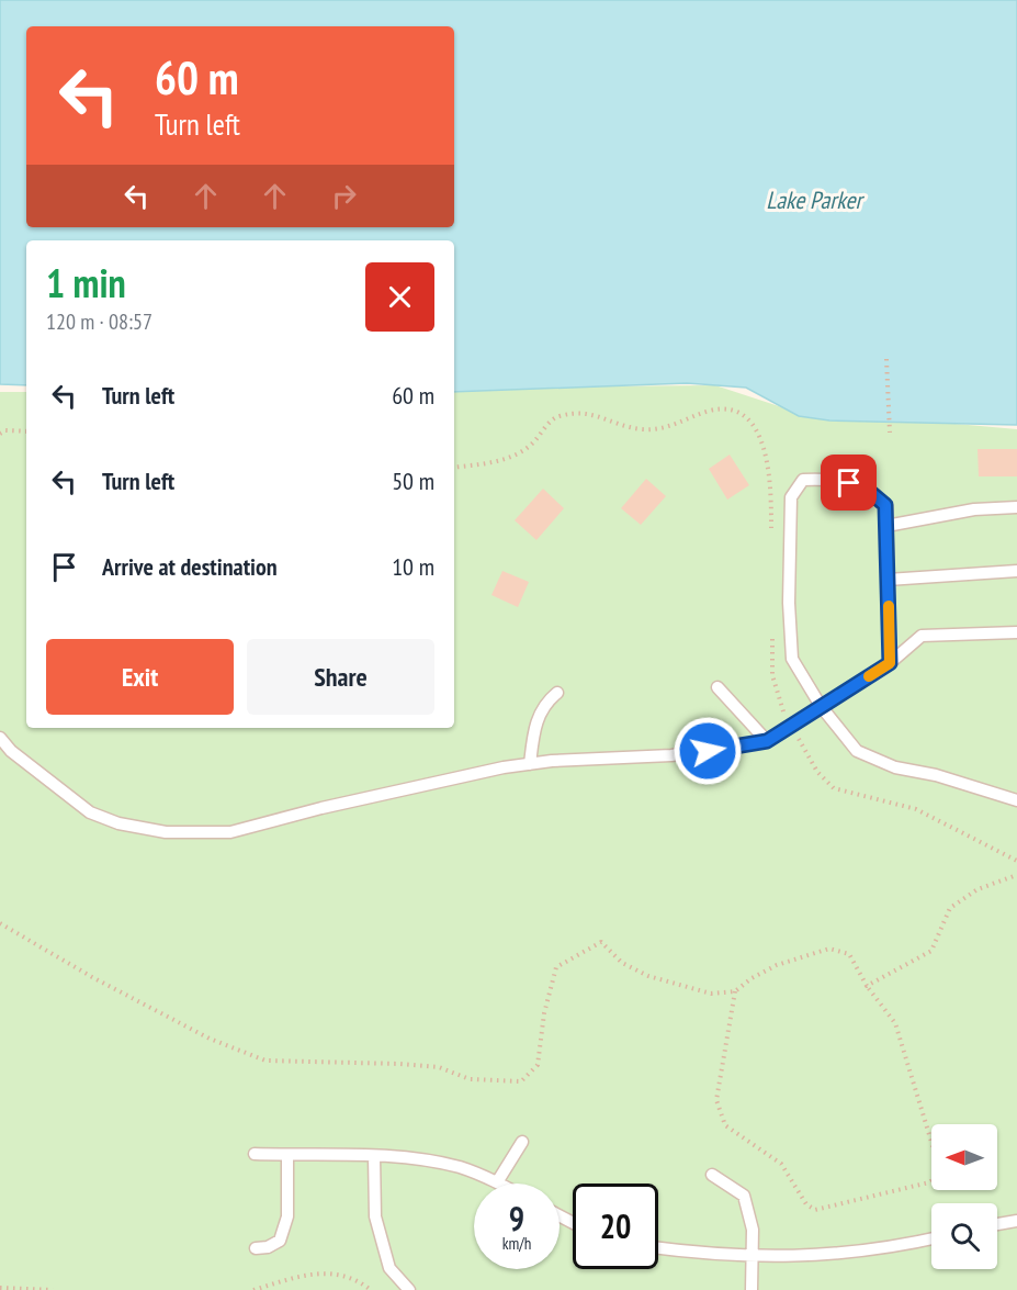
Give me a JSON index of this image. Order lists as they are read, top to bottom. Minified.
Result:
{"water":["Lake Parker"],"north":"left","page":{"turn":["60 m","Turn left"],"heading":["1 min","120 m · 08:57"],"list":[{"name":"Turn left","value":"60 m"},{"name":"Turn left","value":"50 m"},{"name":"Arrive at destination","value":"10 m"}],"buttons":["Exit","Share"],"speed":"9 km/h","limit":"20"}}
